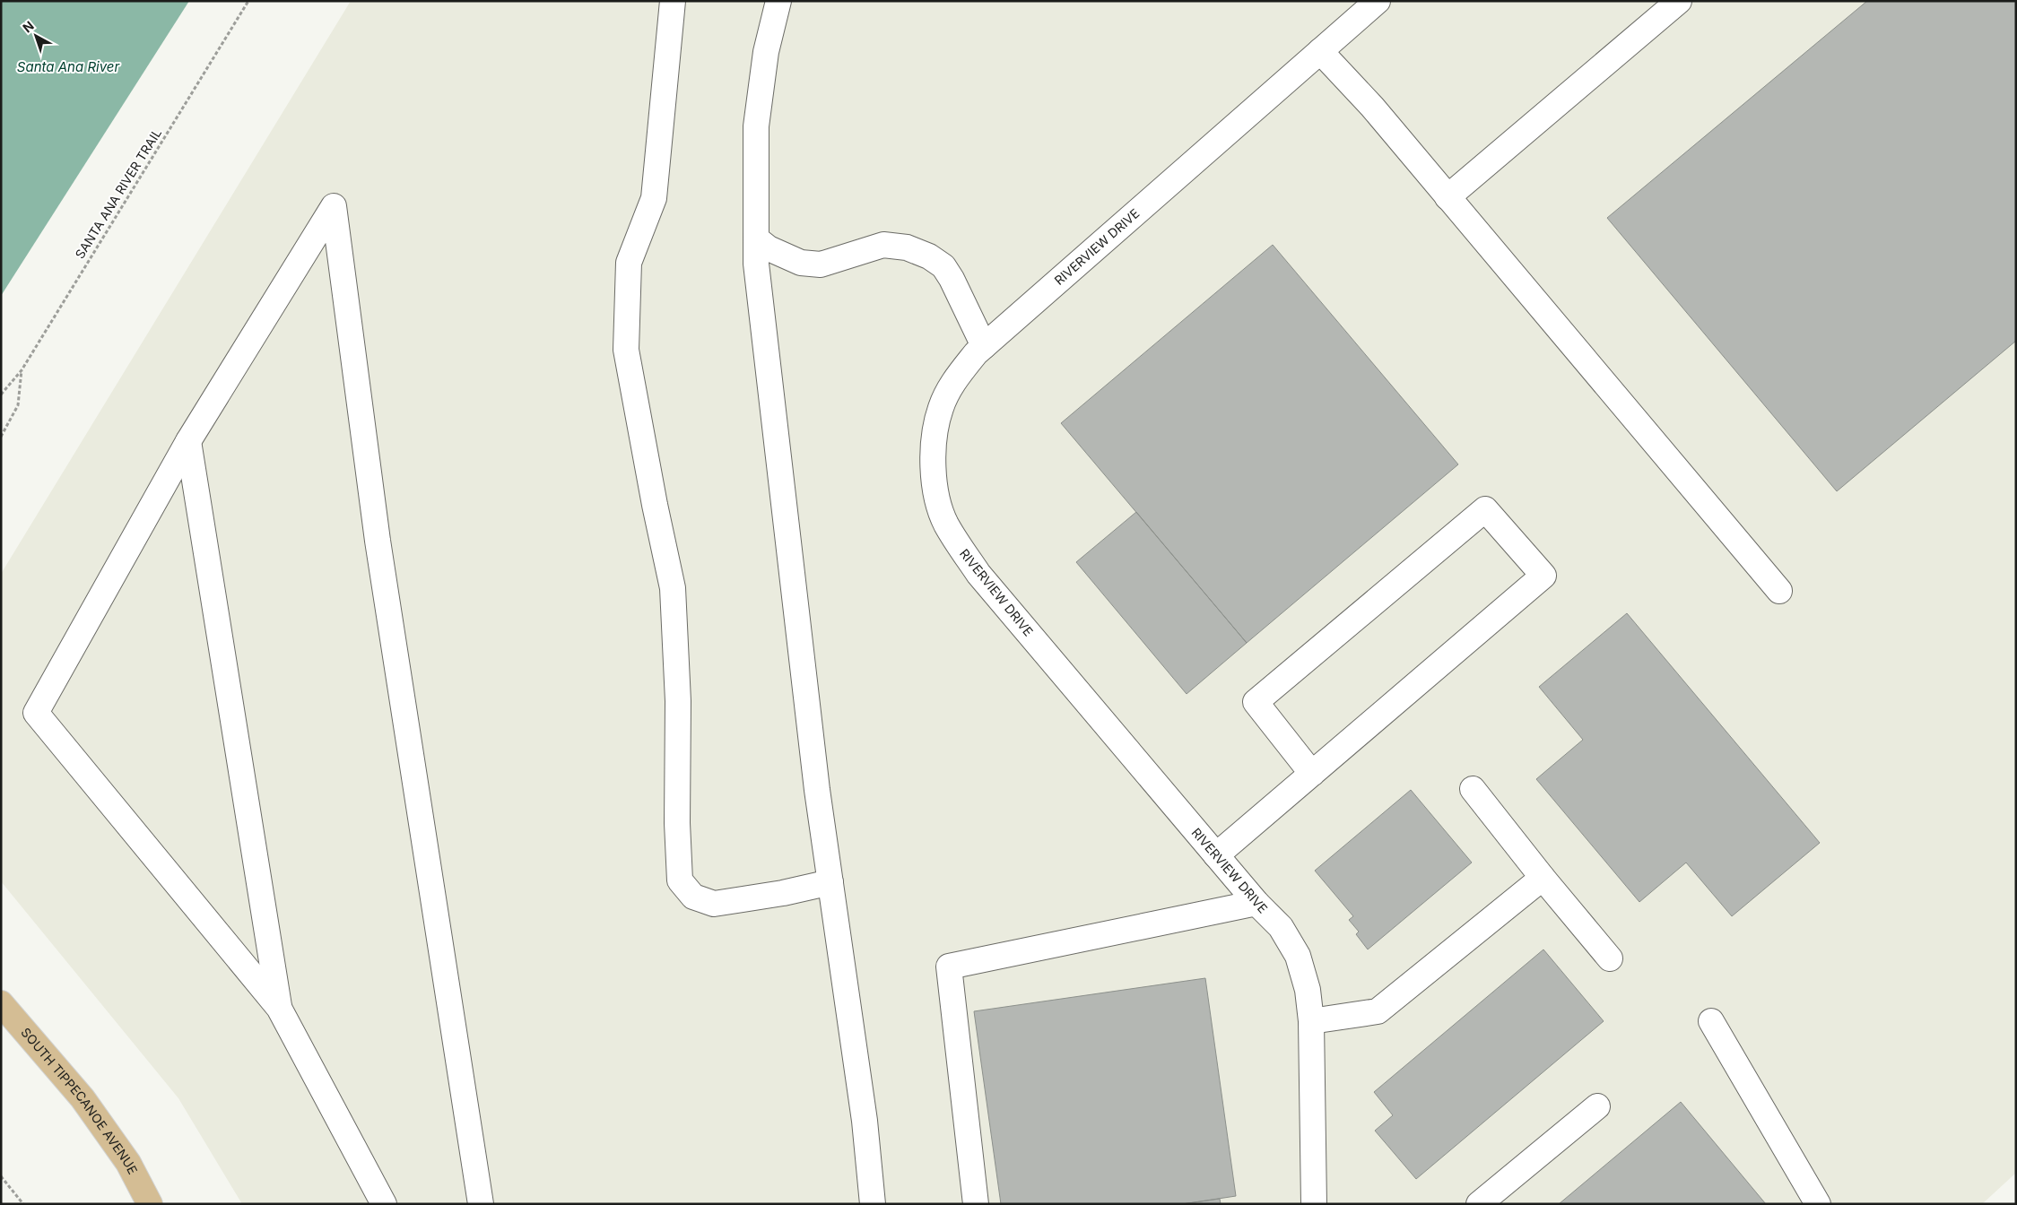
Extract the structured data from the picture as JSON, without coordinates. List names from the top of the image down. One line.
{"streets":{"main road":["SOUTH TIPPECANOE AVENUE"],"street":["RIVERVIEW DRIVE"],"path":["SANTA ANA RIVER TRAIL"]},"water":["Santa Ana River"],"north":"top left"}
